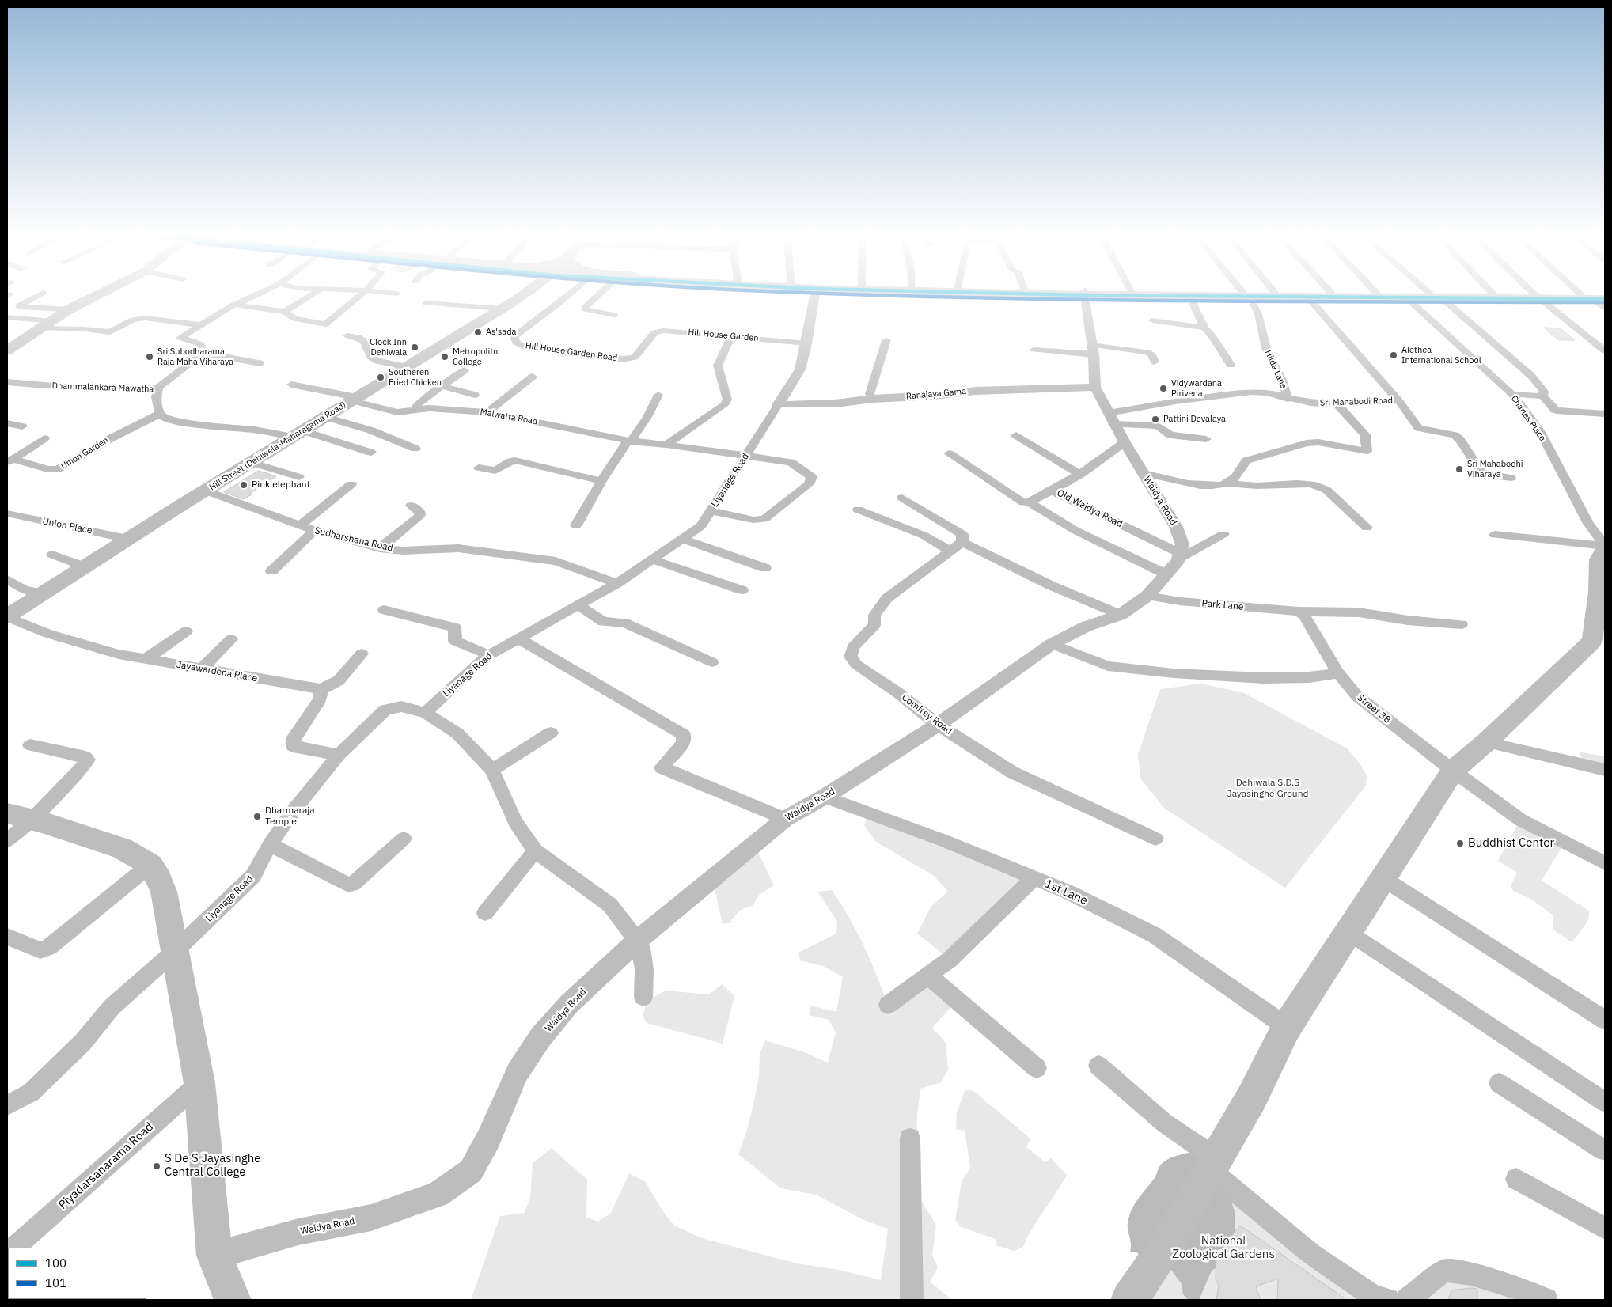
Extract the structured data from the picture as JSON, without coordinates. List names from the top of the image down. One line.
{"streets":{"main road":["Hill Street (Dehiwela-Maharagama Road)"],"street":["Hill House Garden","Hill House Garden Road","Hilda Lane","Dhammalankara Mawatha","Ranajaya Gama","Sri Mahabodi Road","Malwatta Road","Charles Place","Union Garden","Liyanage Road","Waidya Road","Old Waidya Road","Union Place","Sudharshana Road","Park Lane","Jayawardena Place","Street 38","Comfrey Road","1st Lane","Piyadarsanarama Road"]},"crossings":[["Hill House Garden","Hill House Garden Road"],["Hilda Lane","Sri Mahabodi Road"],["Dhammalankara Mawatha","Union Garden"],["Ranajaya Gama","Liyanage Road"],["Ranajaya Gama","Waidya Road"],["Sri Mahabodi Road","Waidya Road"],["Malwatta Road","Hill Street (Dehiwela-Maharagama Road)"],["Malwatta Road","Liyanage Road"],["Hill Street (Dehiwela-Maharagama Road)","Union Place"],["Hill Street (Dehiwela-Maharagama Road)","Sudharshana Road"],["Hill Street (Dehiwela-Maharagama Road)","Jayawardena Place"],["Liyanage Road","Sudharshana Road"],["Waidya Road","Old Waidya Road"],["Waidya Road","Park Lane"],["Waidya Road","Comfrey Road"],["Waidya Road","1st Lane"],["Park Lane","Street 38"]],"parks":["Dehiwala S.D.S Jayasinghe Ground","National Zoological Gardens"],"places":["As'sada","Clock Inn Dehiwala","Alethea International School","Sri Subodharama Raja Maha Viharaya","Metropolitn College","Southeren Fried Chicken","Vidywardana Pirivena","Pattini Devalaya","Sri Mahabodhi Viharaya","Pink elephant","Dharmaraja Temple","Buddhist Center","S De S Jayasinghe Central College"],"lines":["transit line 100","transit line 101"],"legend":["100","101"]}
